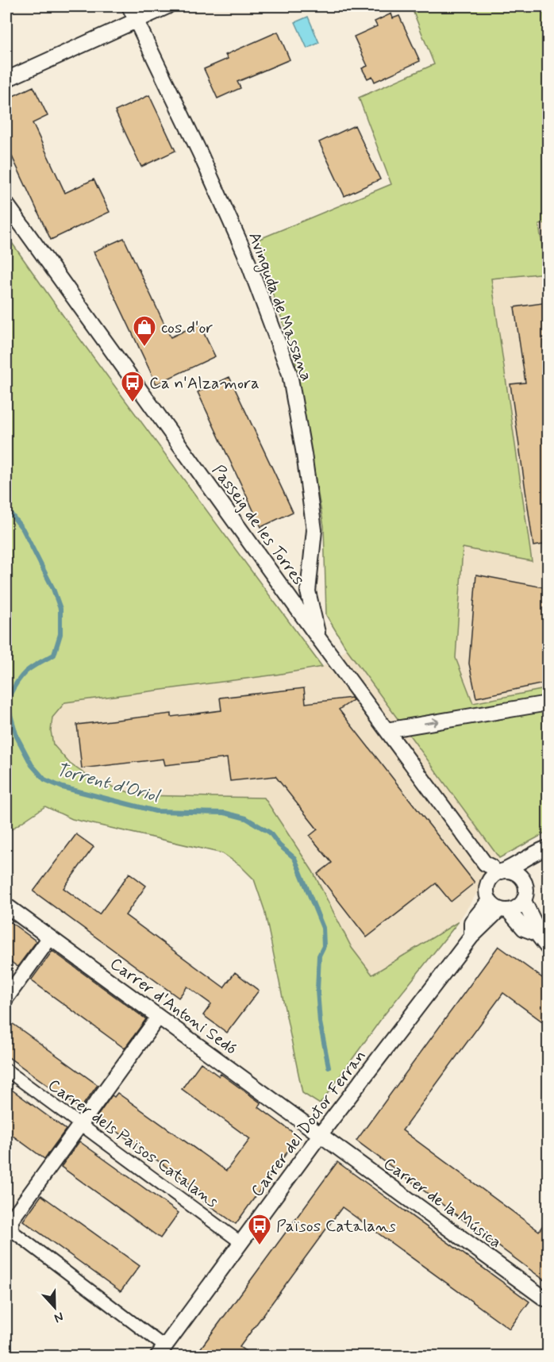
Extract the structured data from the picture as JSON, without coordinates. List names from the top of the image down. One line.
{"streets":{"street":["Avinguda de Massana","Passeig de les Torres","Carrer d'Antoni Sedó","Carrer del Doctor Ferran","Carrer dels Països Catalans","Carrer de la Música"]},"crossings":[["Avinguda de Massana","Passeig de les Torres"],["Passeig de les Torres","Carrer del Doctor Ferran"],["Carrer d'Antoni Sedó","Carrer del Doctor Ferran"],["Carrer d'Antoni Sedó","Carrer de la Música"],["Carrer del Doctor Ferran","Carrer dels Països Catalans"],["Carrer del Doctor Ferran","Carrer de la Música"]],"water":["Torrent d'Oriol"],"places":{"shop":["cos d'or"],"bus stop":["Ca n'Alzamora","Països Catalans"]},"north":"bottom"}
